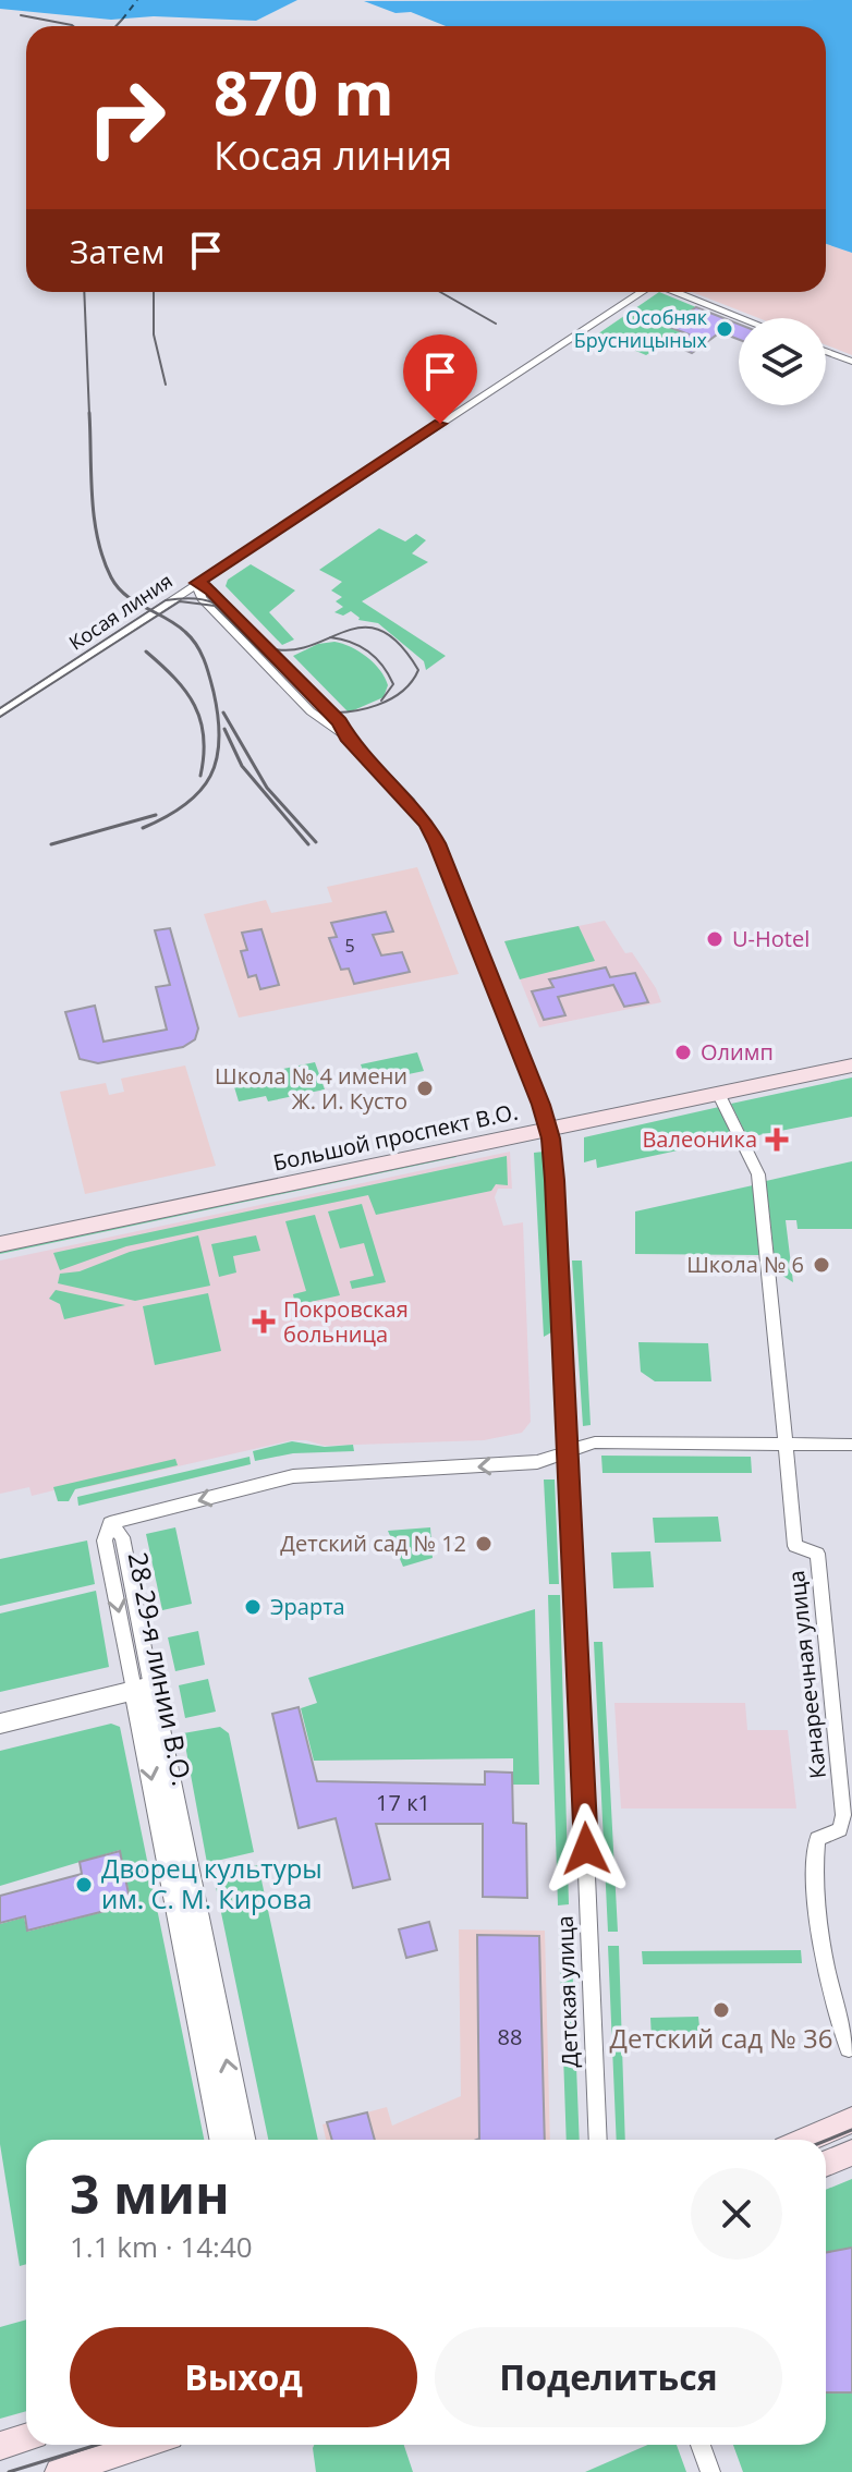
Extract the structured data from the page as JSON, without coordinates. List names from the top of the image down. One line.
{"streets":{"main road":["Большой проспект В.О."],"street":["Косая линия","28-29-я линии В.О.","Канареечная улица","Детская улица"]},"crossings":[["Косая линия","Детская улица"],["Большой проспект В.О.","Канареечная улица"],["Большой проспект В.О.","Детская улица"],["28-29-я линии В.О.","Детская улица"]],"places":{"other":["Особняк Брусницыных","U-Hotel","Олимп","Школа № 4 имени Ж. И. Кусто","Школа № 6","Детский сад № 12","Эрарта","Дворец культуры им. С. М. Кирова","Детский сад № 36"],"health":["Валеоника","Покровская больница"]},"house_numbers":["5","17 к1","88"],"page":{"turn":["870 m","Косая линия"],"then":"Затем","heading":["3 мин","1.1 km · 14:40"],"buttons":["Выход","Поделиться"]}}
